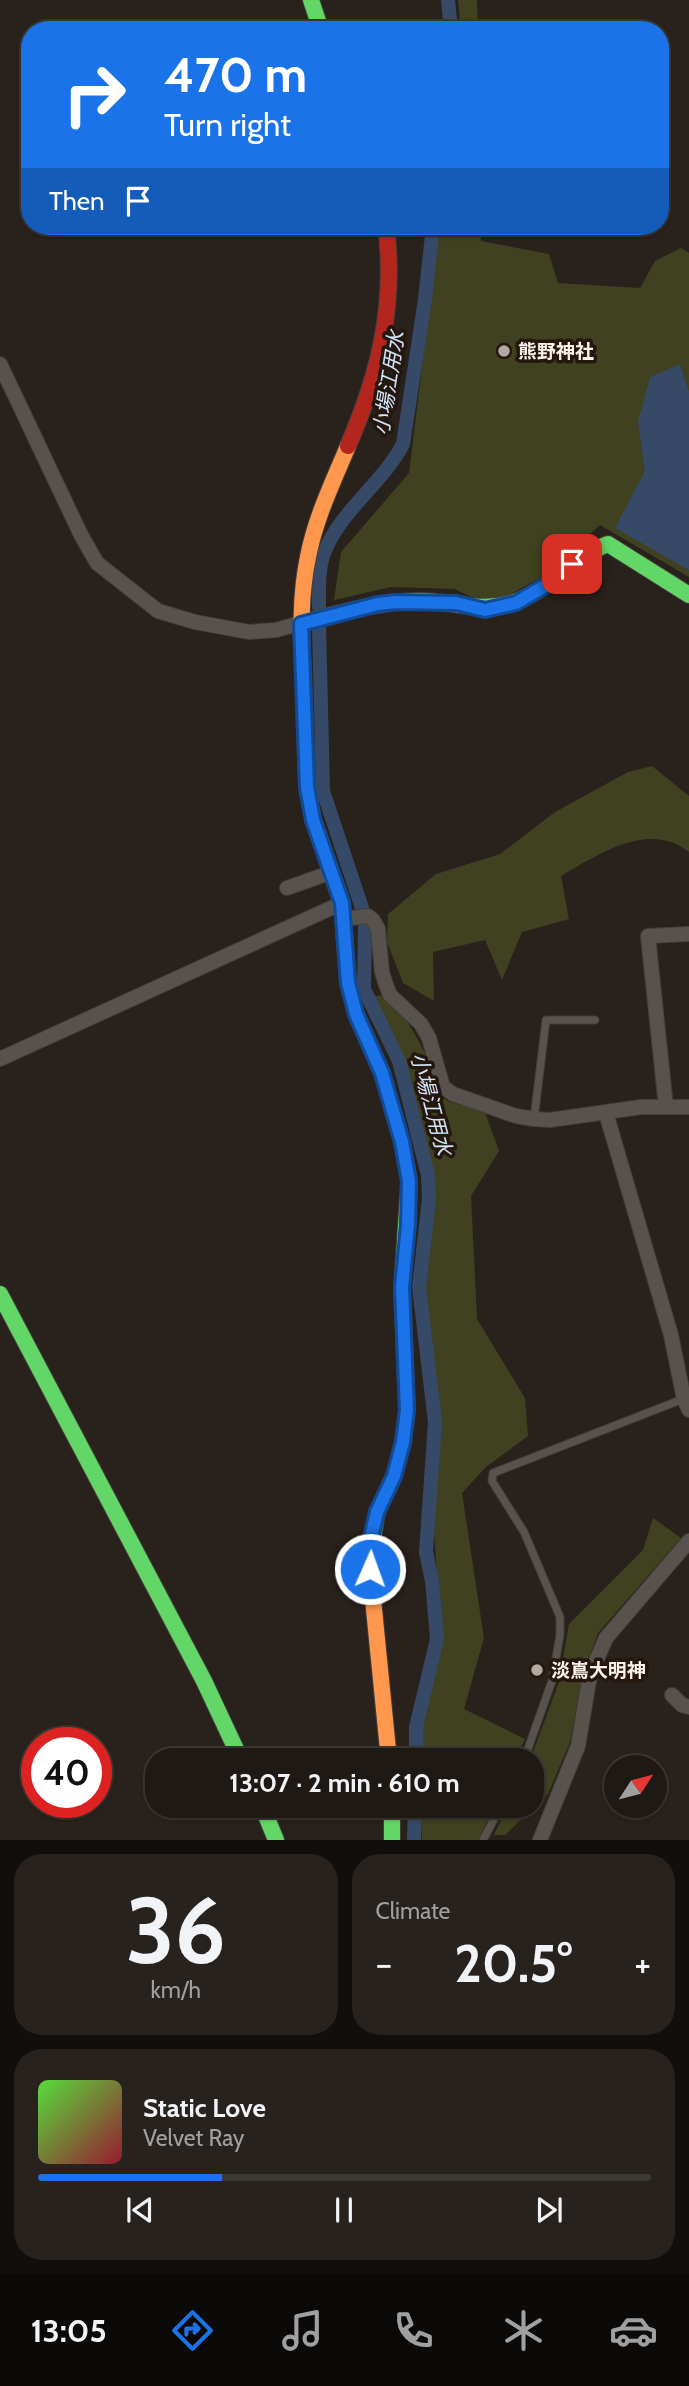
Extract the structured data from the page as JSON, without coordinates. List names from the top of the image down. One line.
{"water":["小場江用水"],"places":["熊野神社","淡嶌大明神"],"north":"top right","page":{"turn":["470 m","Turn right"],"then":"Then","limit":"40","trip":"13:07 · 2 min · 610 m","tile":[["36","km/h"],"Climate"],"heat":["−","20.5°","+"],"song":["Static Love","Velvet Ray"],"tabs":"13:05"}}
